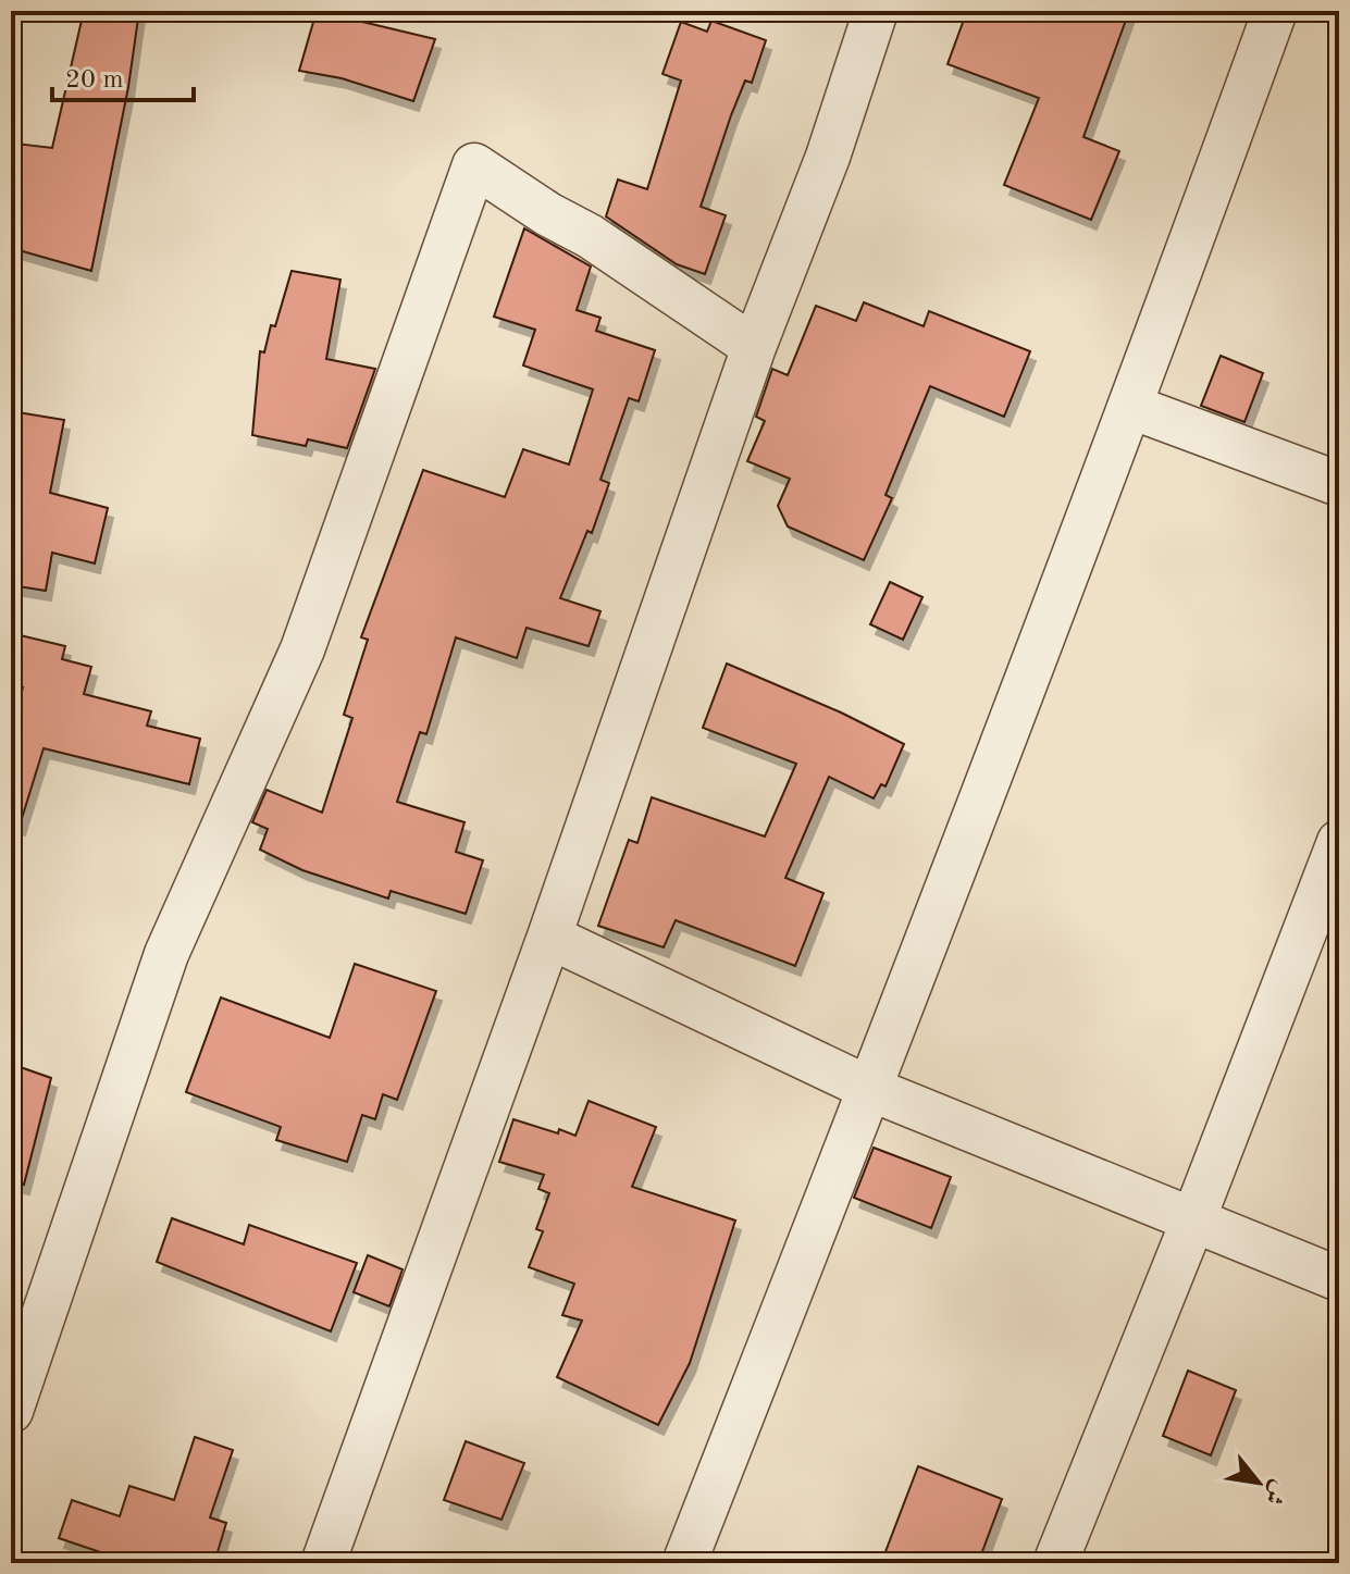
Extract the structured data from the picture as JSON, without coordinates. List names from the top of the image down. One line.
{"scale_bar":"20 m","north":"bottom right"}
